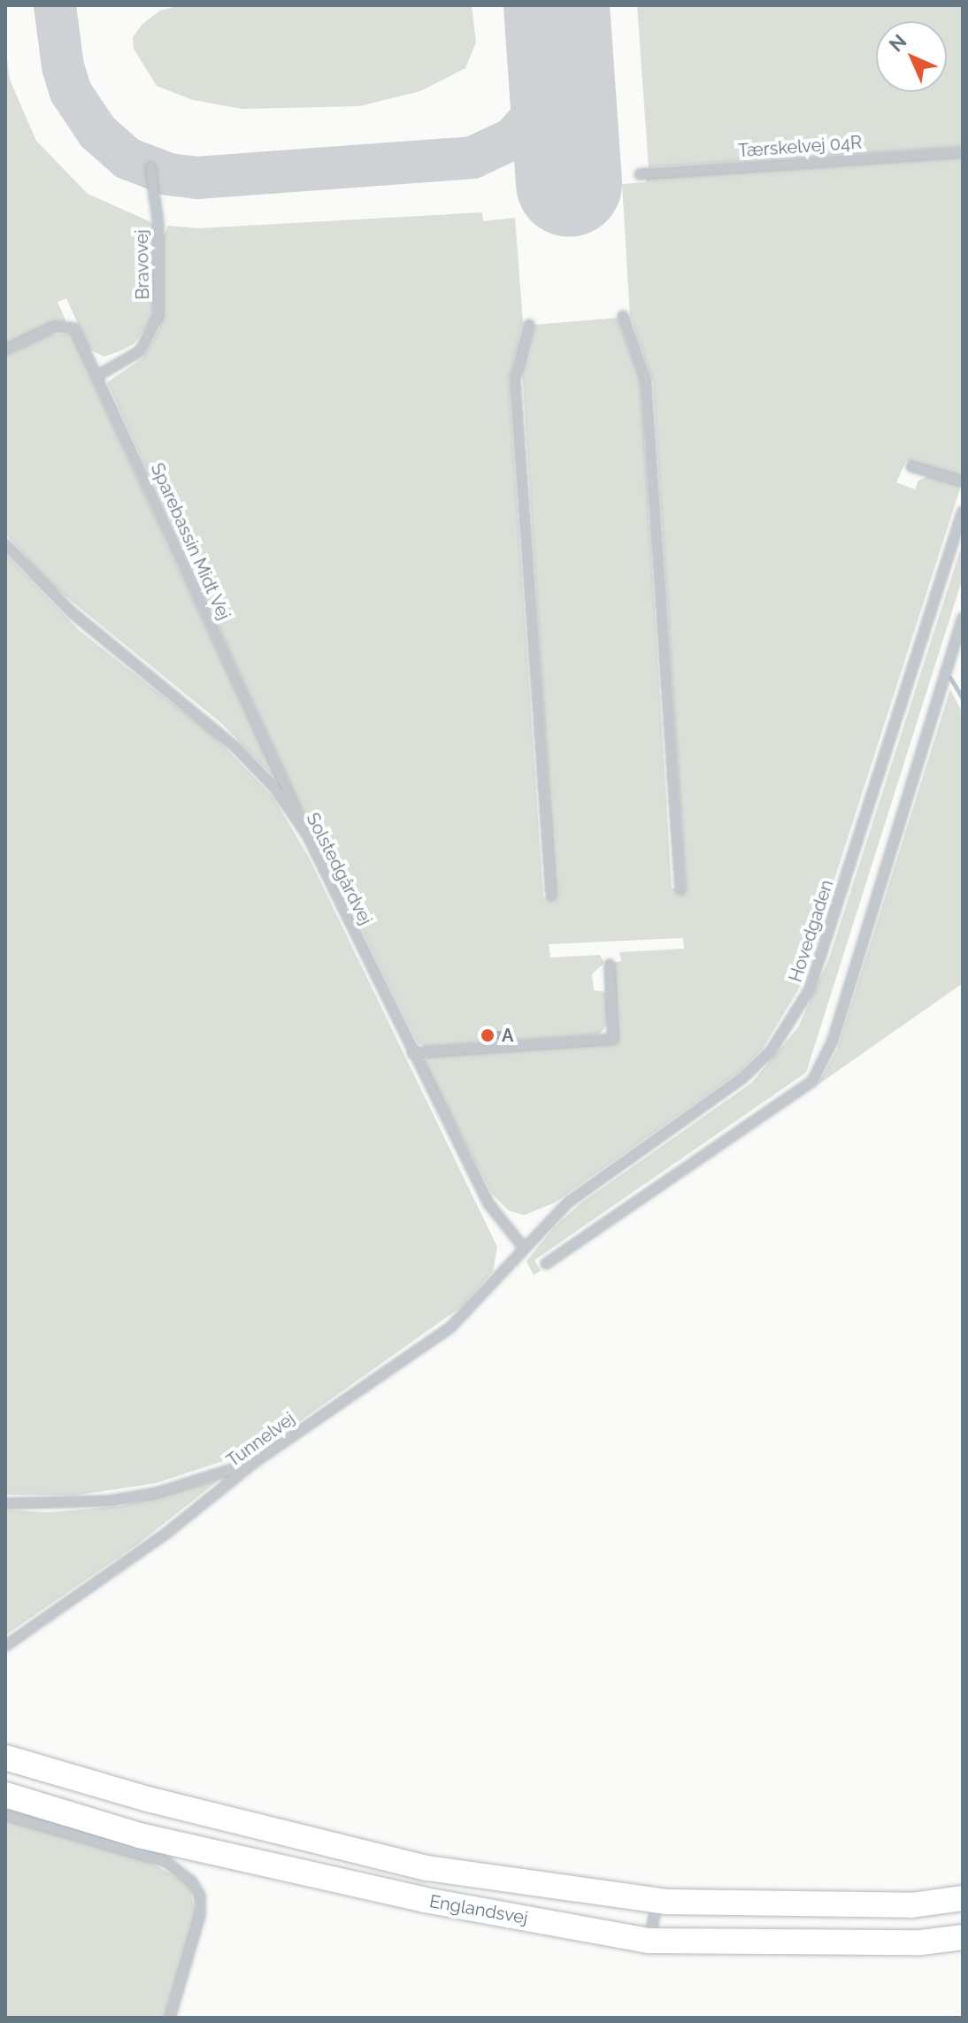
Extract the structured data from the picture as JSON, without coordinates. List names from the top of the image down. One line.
{"streets":{"main road":["Englandsvej"],"lane":["Tærskelvej 04R","Bravovej","Sparebassin Midt Vej","Solstedgårdvej","Hovedgaden","Tunnelvej"]},"crossings":[["Bravovej","Sparebassin Midt Vej"],["Sparebassin Midt Vej","Solstedgårdvej"],["Solstedgårdvej","Hovedgaden"],["Solstedgårdvej","Tunnelvej"],["Hovedgaden","Tunnelvej"]],"places":["A"],"north":"top left"}
